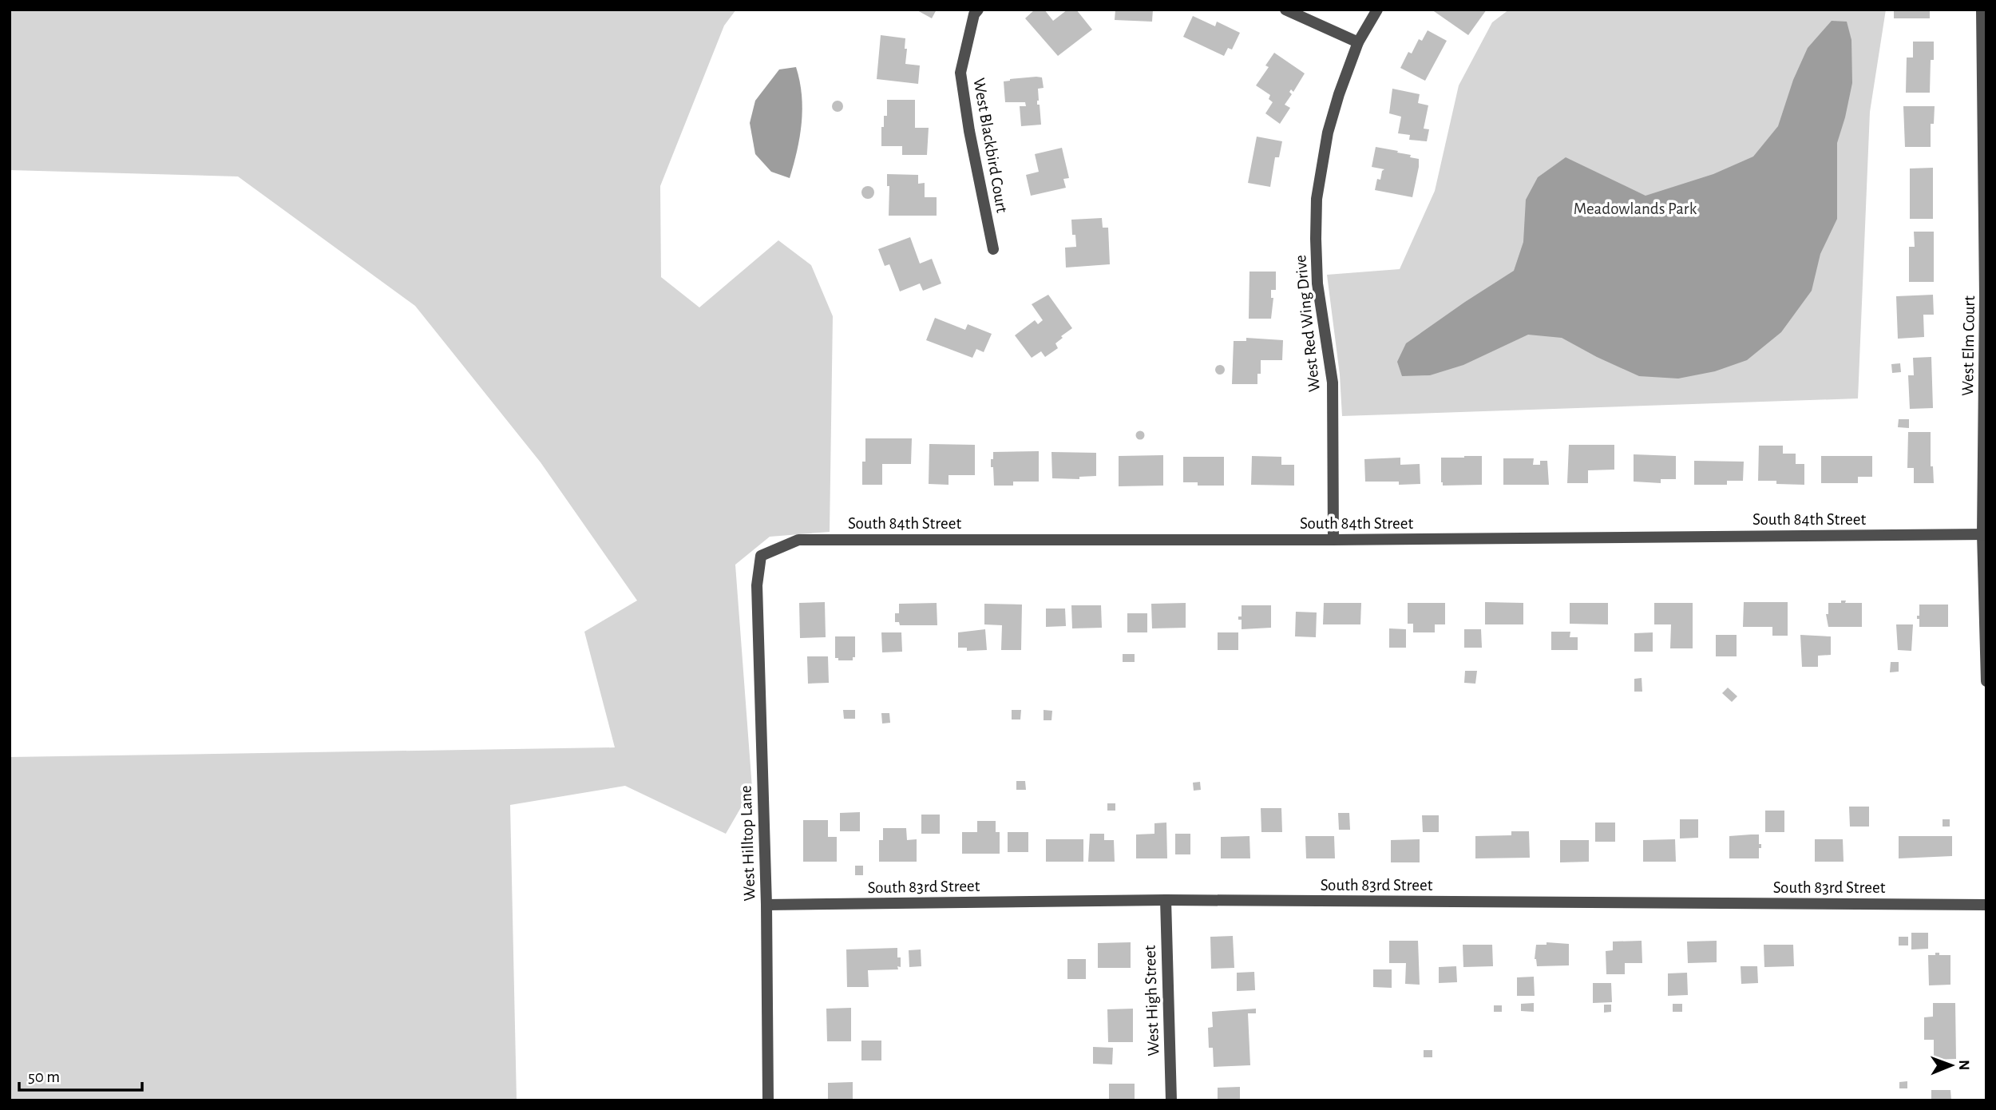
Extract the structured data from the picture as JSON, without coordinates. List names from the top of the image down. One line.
{"streets":{"street":["West Blackbird Court","West Red Wing Drive","West Elm Court","South 84th Street","West Hilltop Lane","South 83rd Street","West High Street"]},"crossings":[["West Red Wing Drive","South 84th Street"],["West Elm Court","South 84th Street"],["South 84th Street","West Hilltop Lane"],["West Hilltop Lane","South 83rd Street"],["South 83rd Street","West High Street"]],"parks":["Meadowlands Park"],"scale_bar":"50 m","north":"right"}
